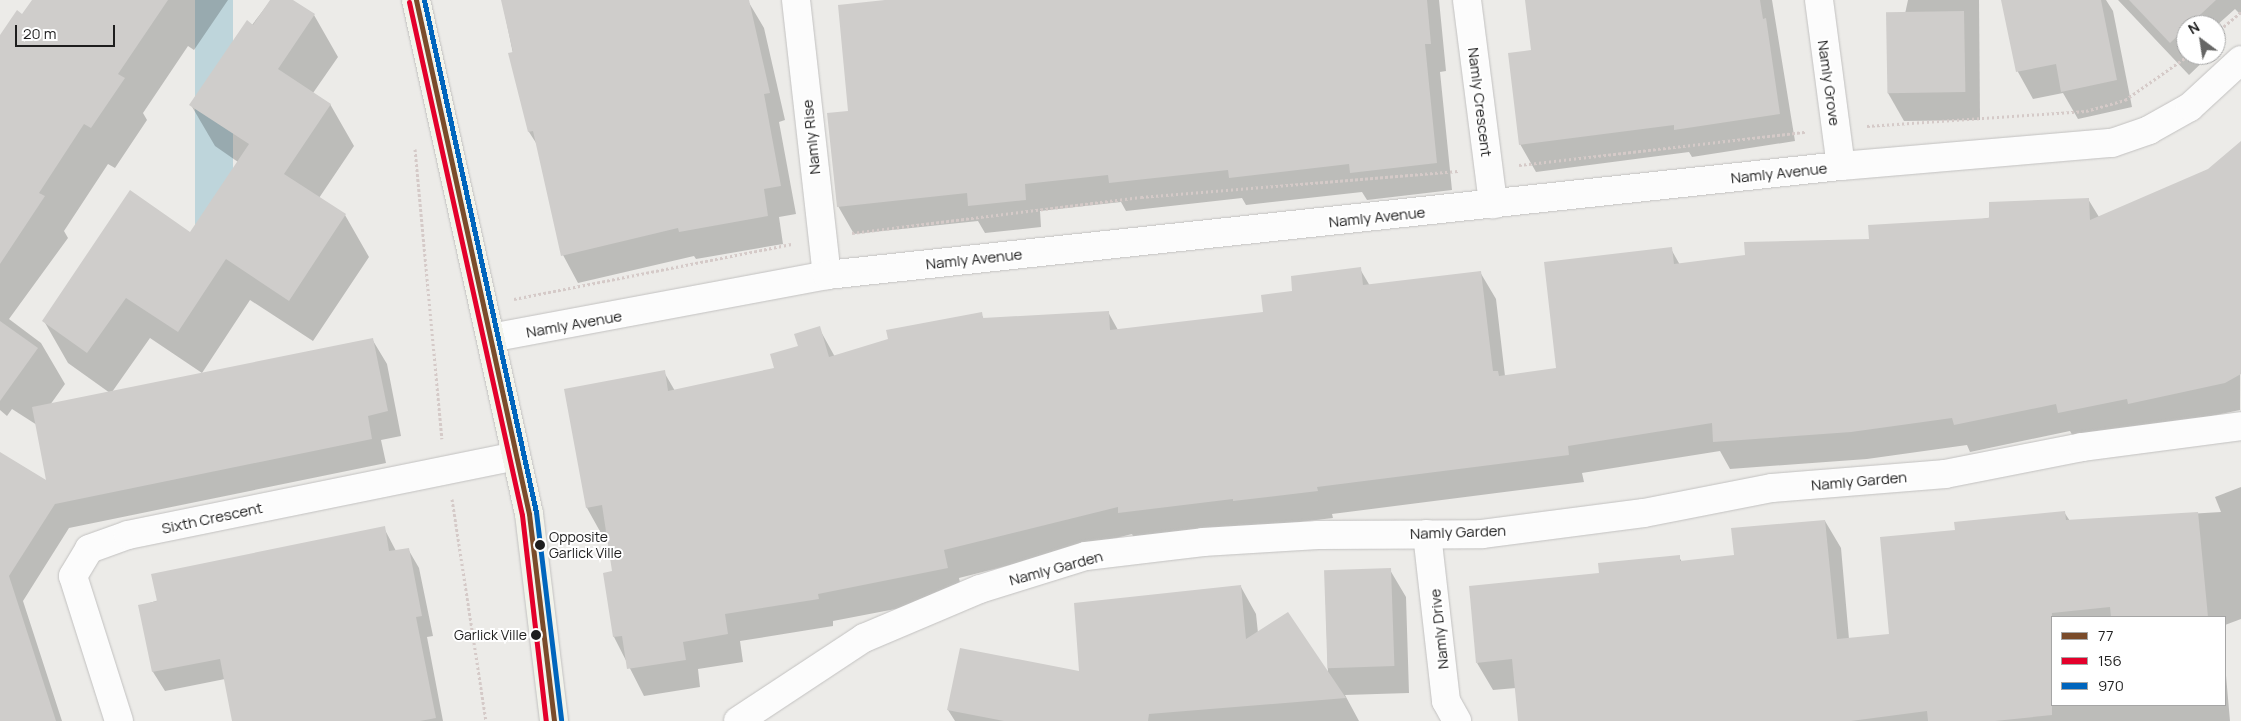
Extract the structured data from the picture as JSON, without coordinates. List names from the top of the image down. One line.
{"streets":{"street":["Namly Grove","Namly Crescent","Namly Rise","Namly Avenue","Namly Garden","Sixth Crescent","Namly Drive"]},"crossings":[["Namly Grove","Namly Avenue"],["Namly Crescent","Namly Avenue"],["Namly Rise","Namly Avenue"],["Namly Garden","Namly Drive"]],"places":["Opposite Garlick Ville","Garlick Ville"],"lines":["transit line 77","transit line 970","transit line 156"],"legend":["77","156","970"],"scale_bar":"20 m","north":"top left"}
